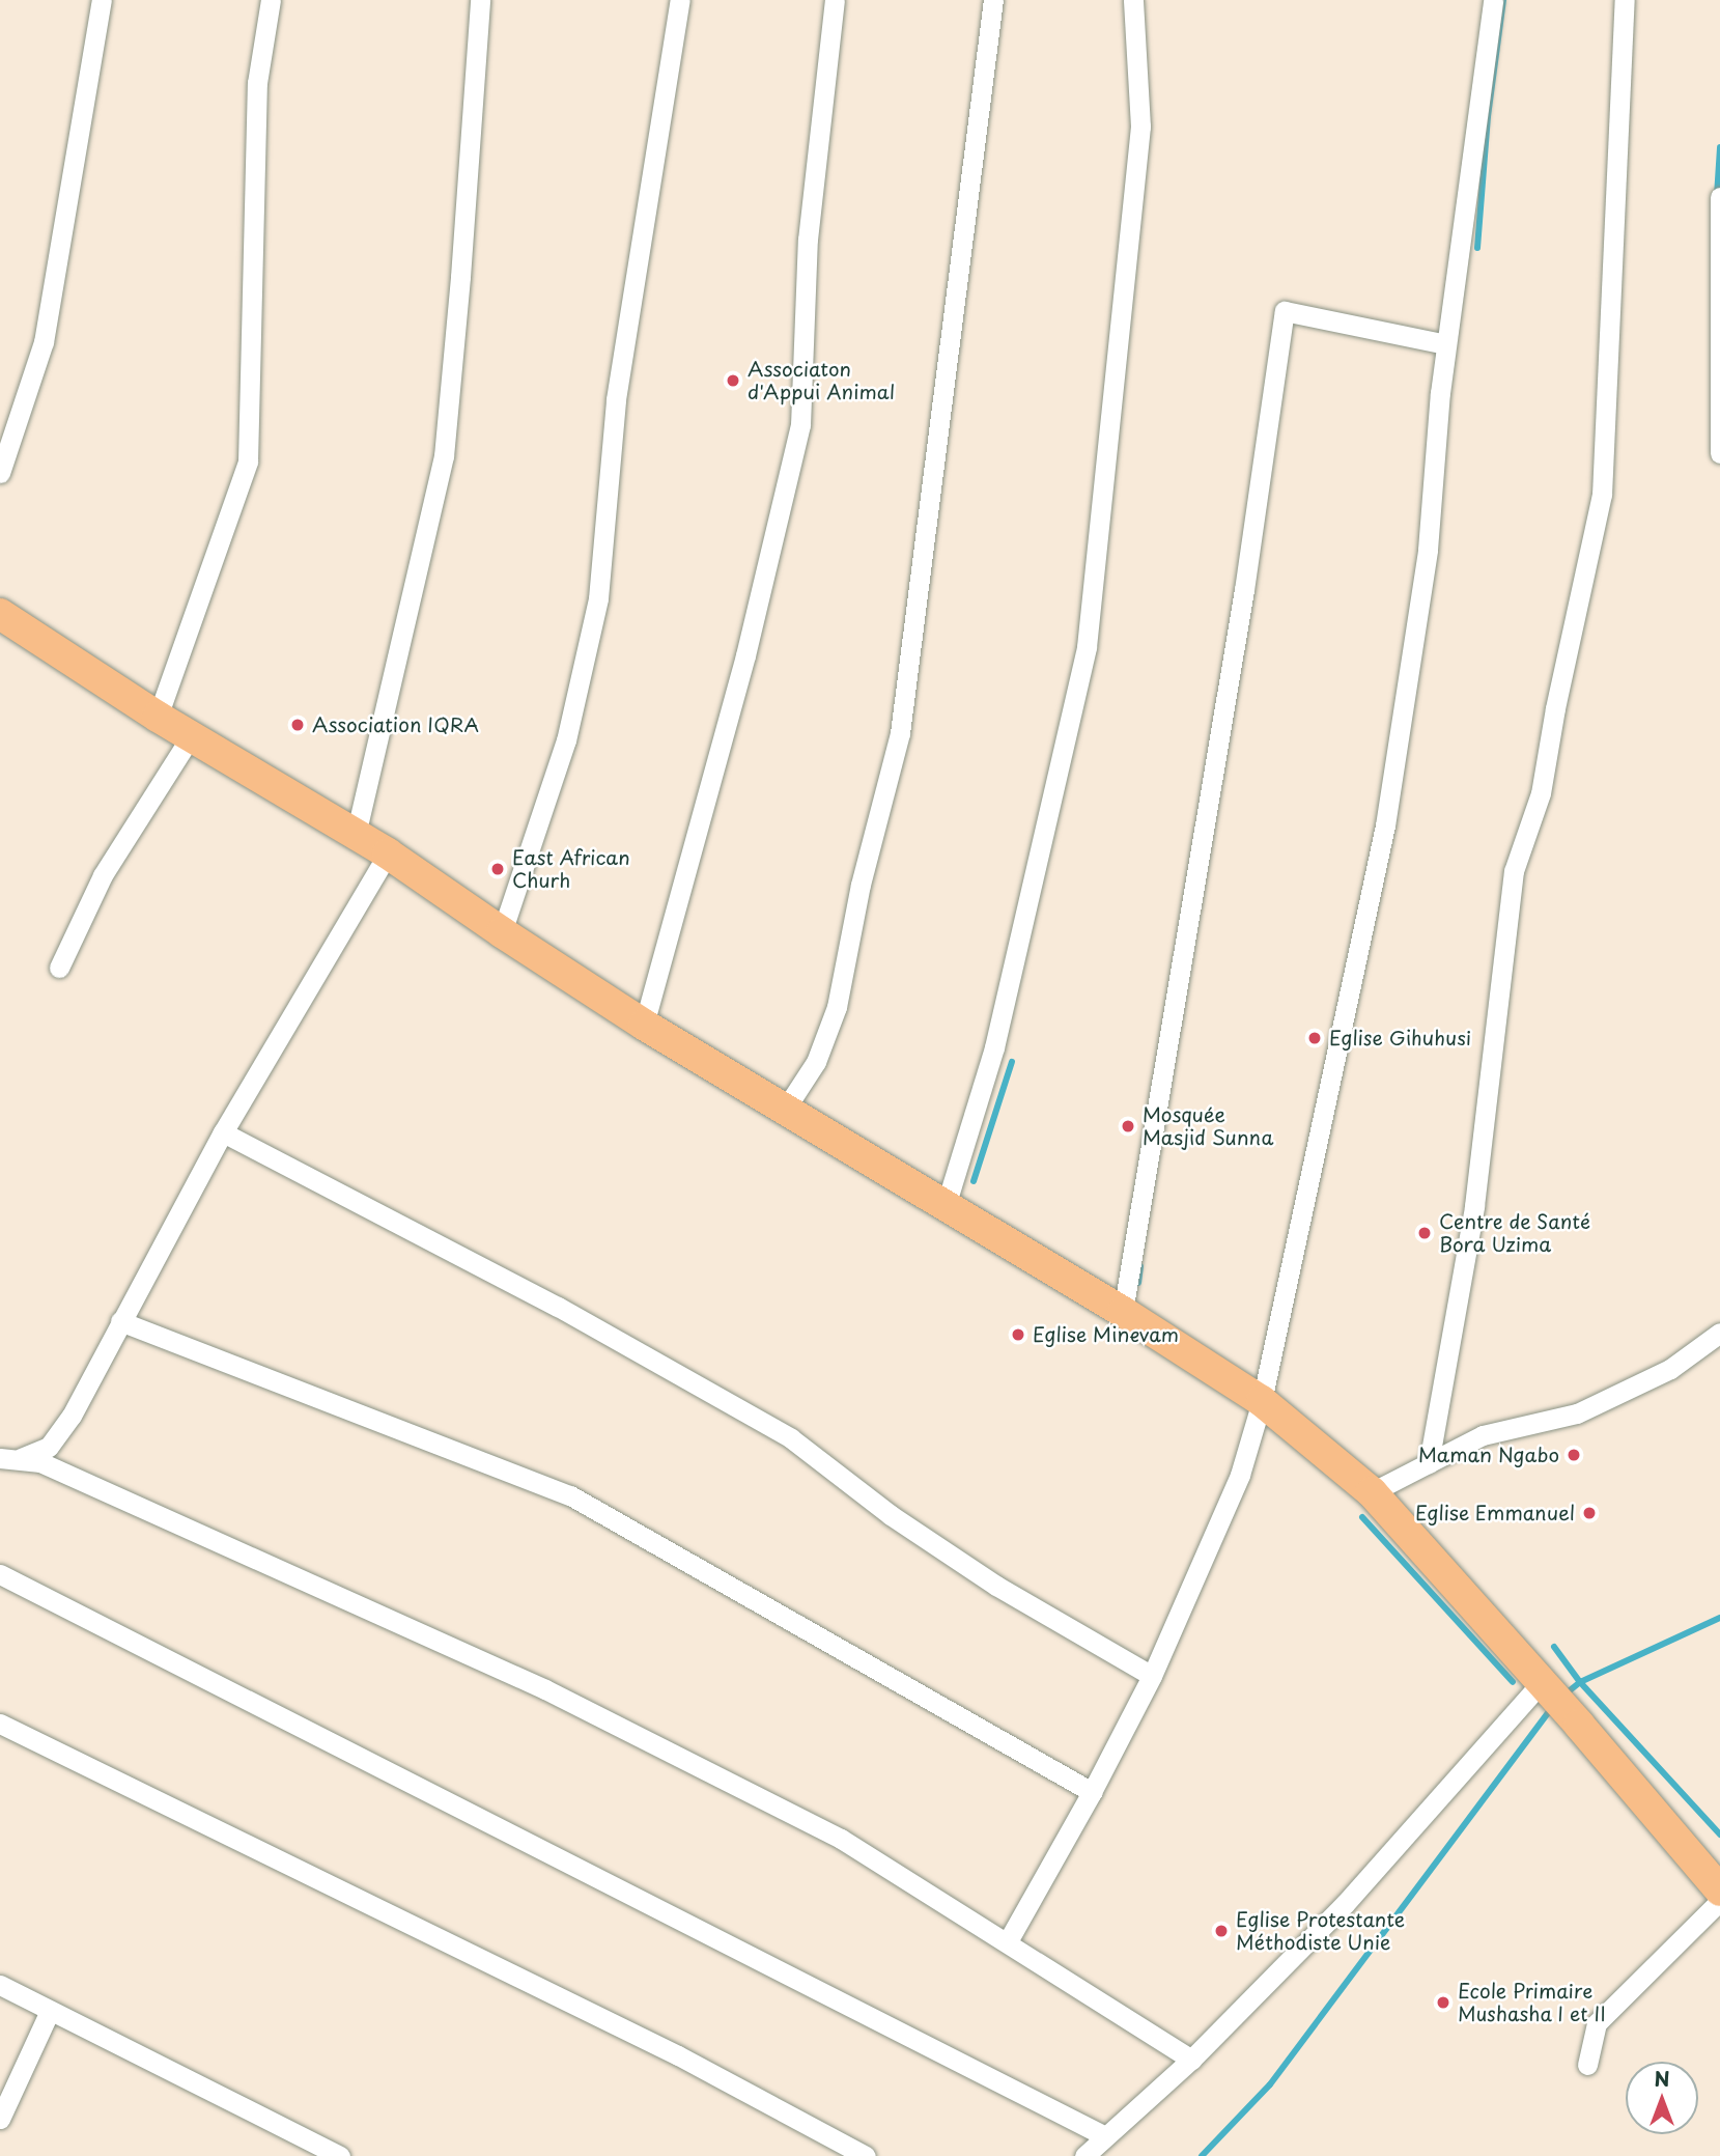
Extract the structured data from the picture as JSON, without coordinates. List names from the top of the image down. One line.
{"places":["Associaton d'Appui Animal","Association IQRA","East African Churh","Eglise Gihuhusi","Mosquée Masjid Sunna","Centre de Santé Bora Uzima","Eglise Minevam","Maman Ngabo","Eglise Emmanuel","Eglise Protestante Méthodiste Unie","Ecole Primaire Mushasha I et II"],"north":"top"}
